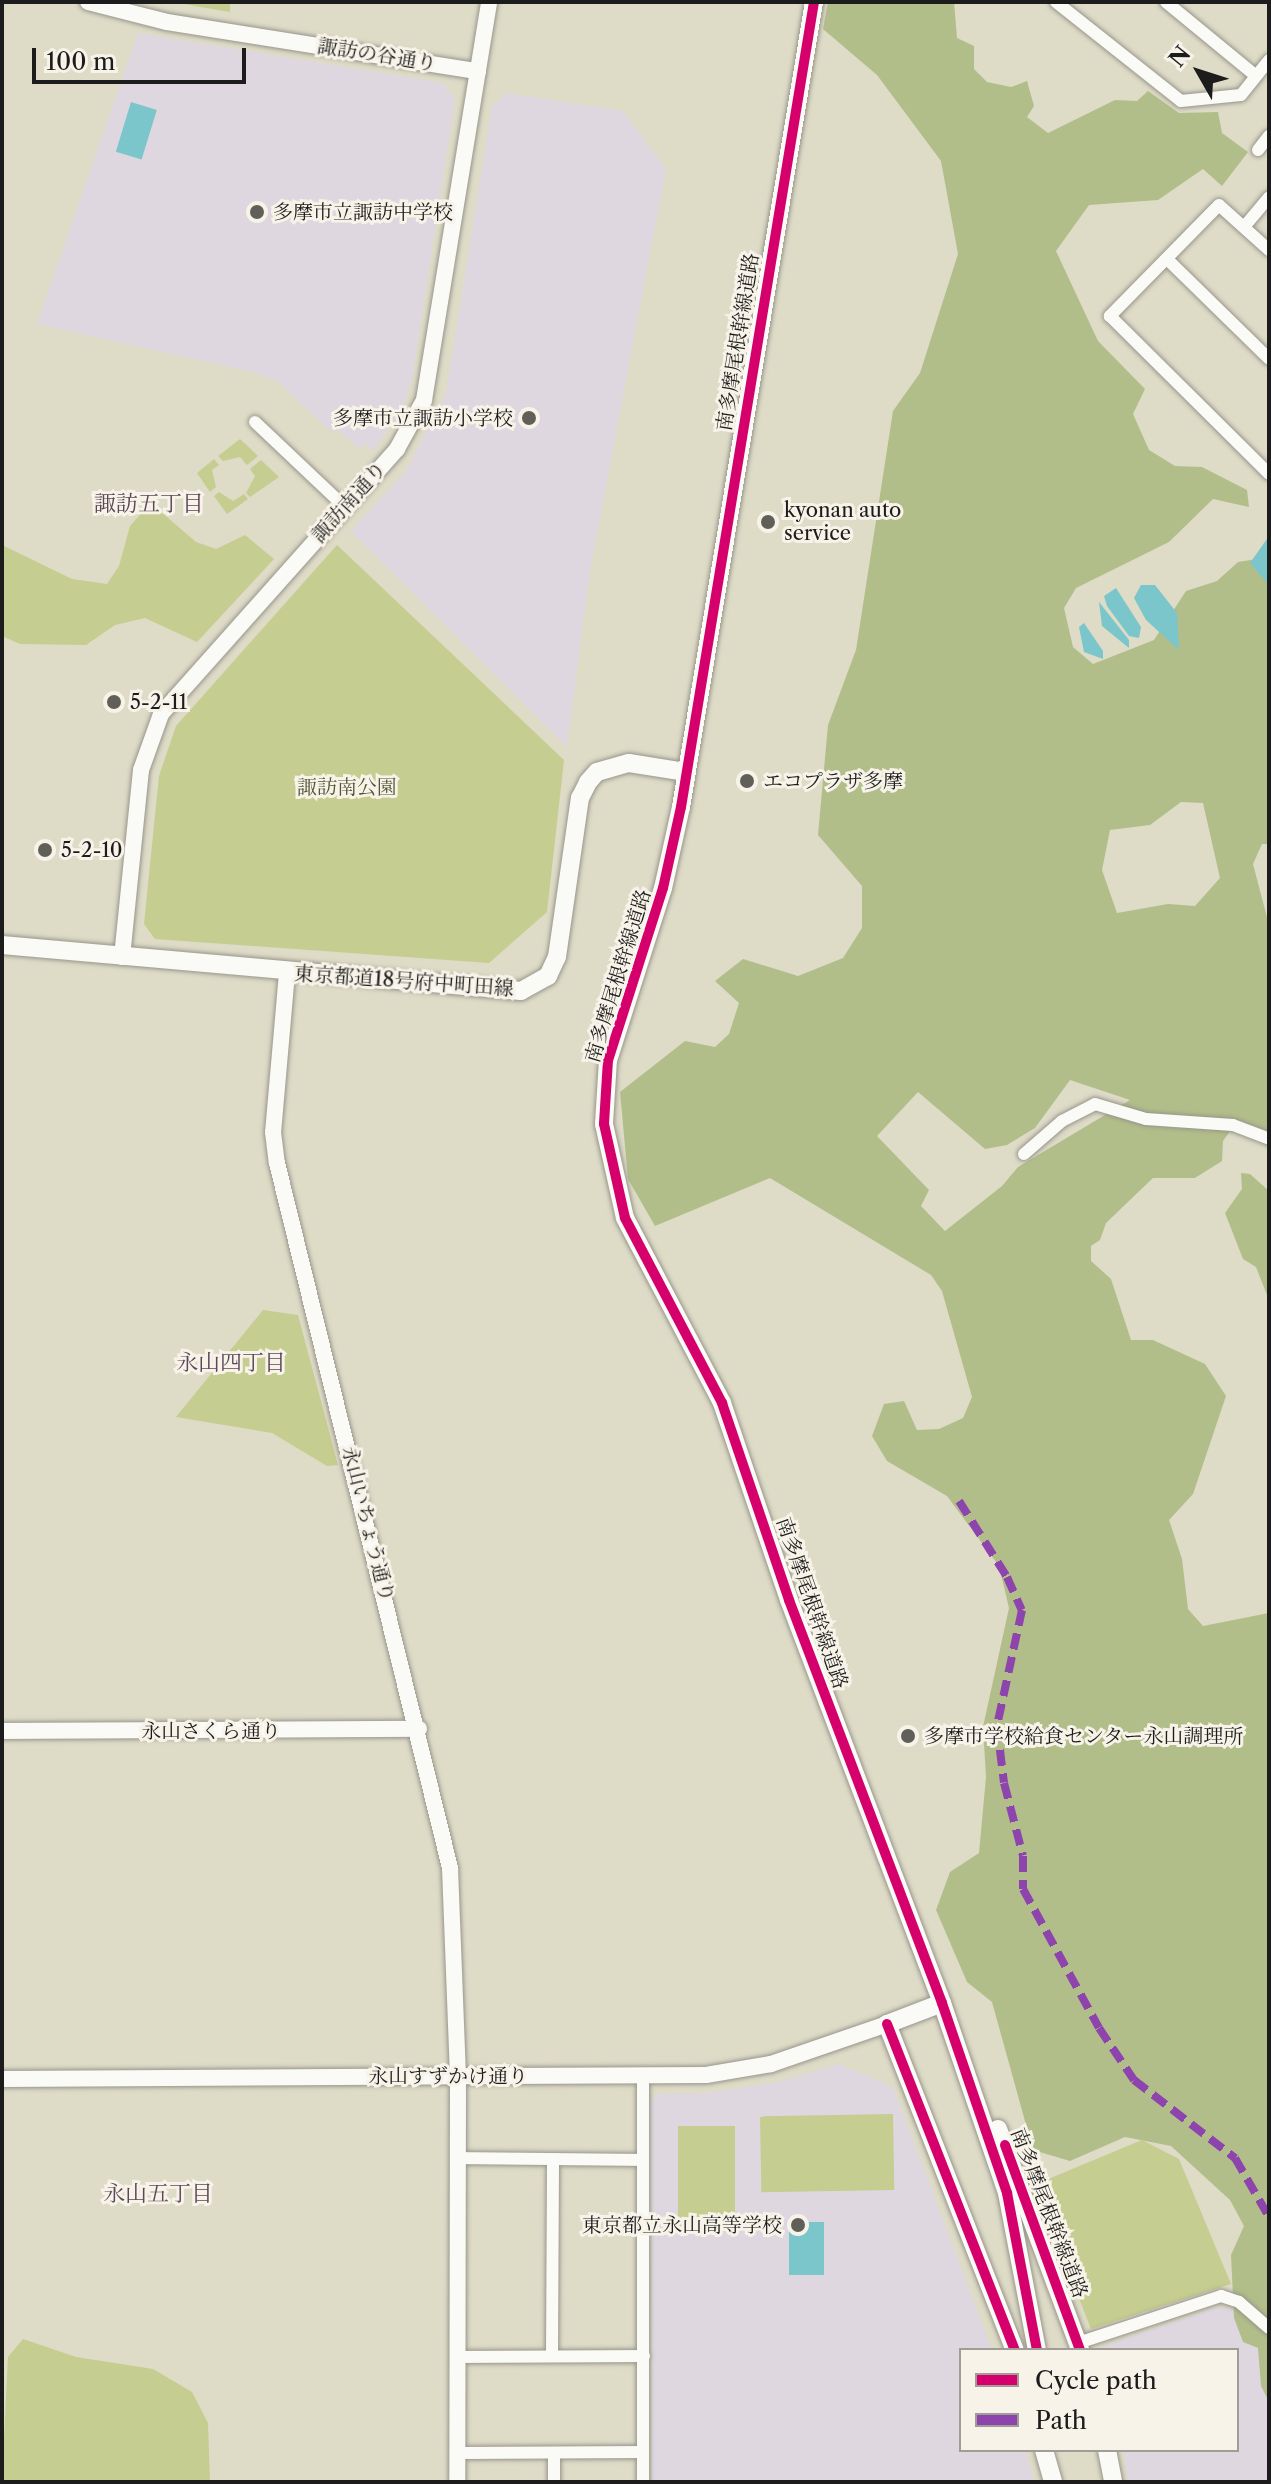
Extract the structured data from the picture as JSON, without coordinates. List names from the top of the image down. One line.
{"streets":{"main road":["南多摩尾根幹線道路","東京都道18号府中町田線"],"street":["諏訪の谷通り","諏訪南通り","永山いちょう通り","永山さくら通り","永山すずかけ通り"]},"crossings":[["諏訪の谷通り","諏訪南通り"],["南多摩尾根幹線道路","東京都道18号府中町田線"],["諏訪南通り","東京都道18号府中町田線"],["東京都道18号府中町田線","永山いちょう通り"],["永山いちょう通り","永山さくら通り"],["永山いちょう通り","永山すずかけ通り"]],"districts":["諏訪五丁目","永山四丁目","永山五丁目"],"parks":["諏訪南公園"],"places":["多摩市立諏訪中学校","多摩市立諏訪小学校","kyonan auto service","5-2-11","エコプラザ多摩","5-2-10","多摩市学校給食センター永山調理所","東京都立永山高等学校"],"legend":["Cycle path","Path"],"scale_bar":"100 m","north":"top left"}
